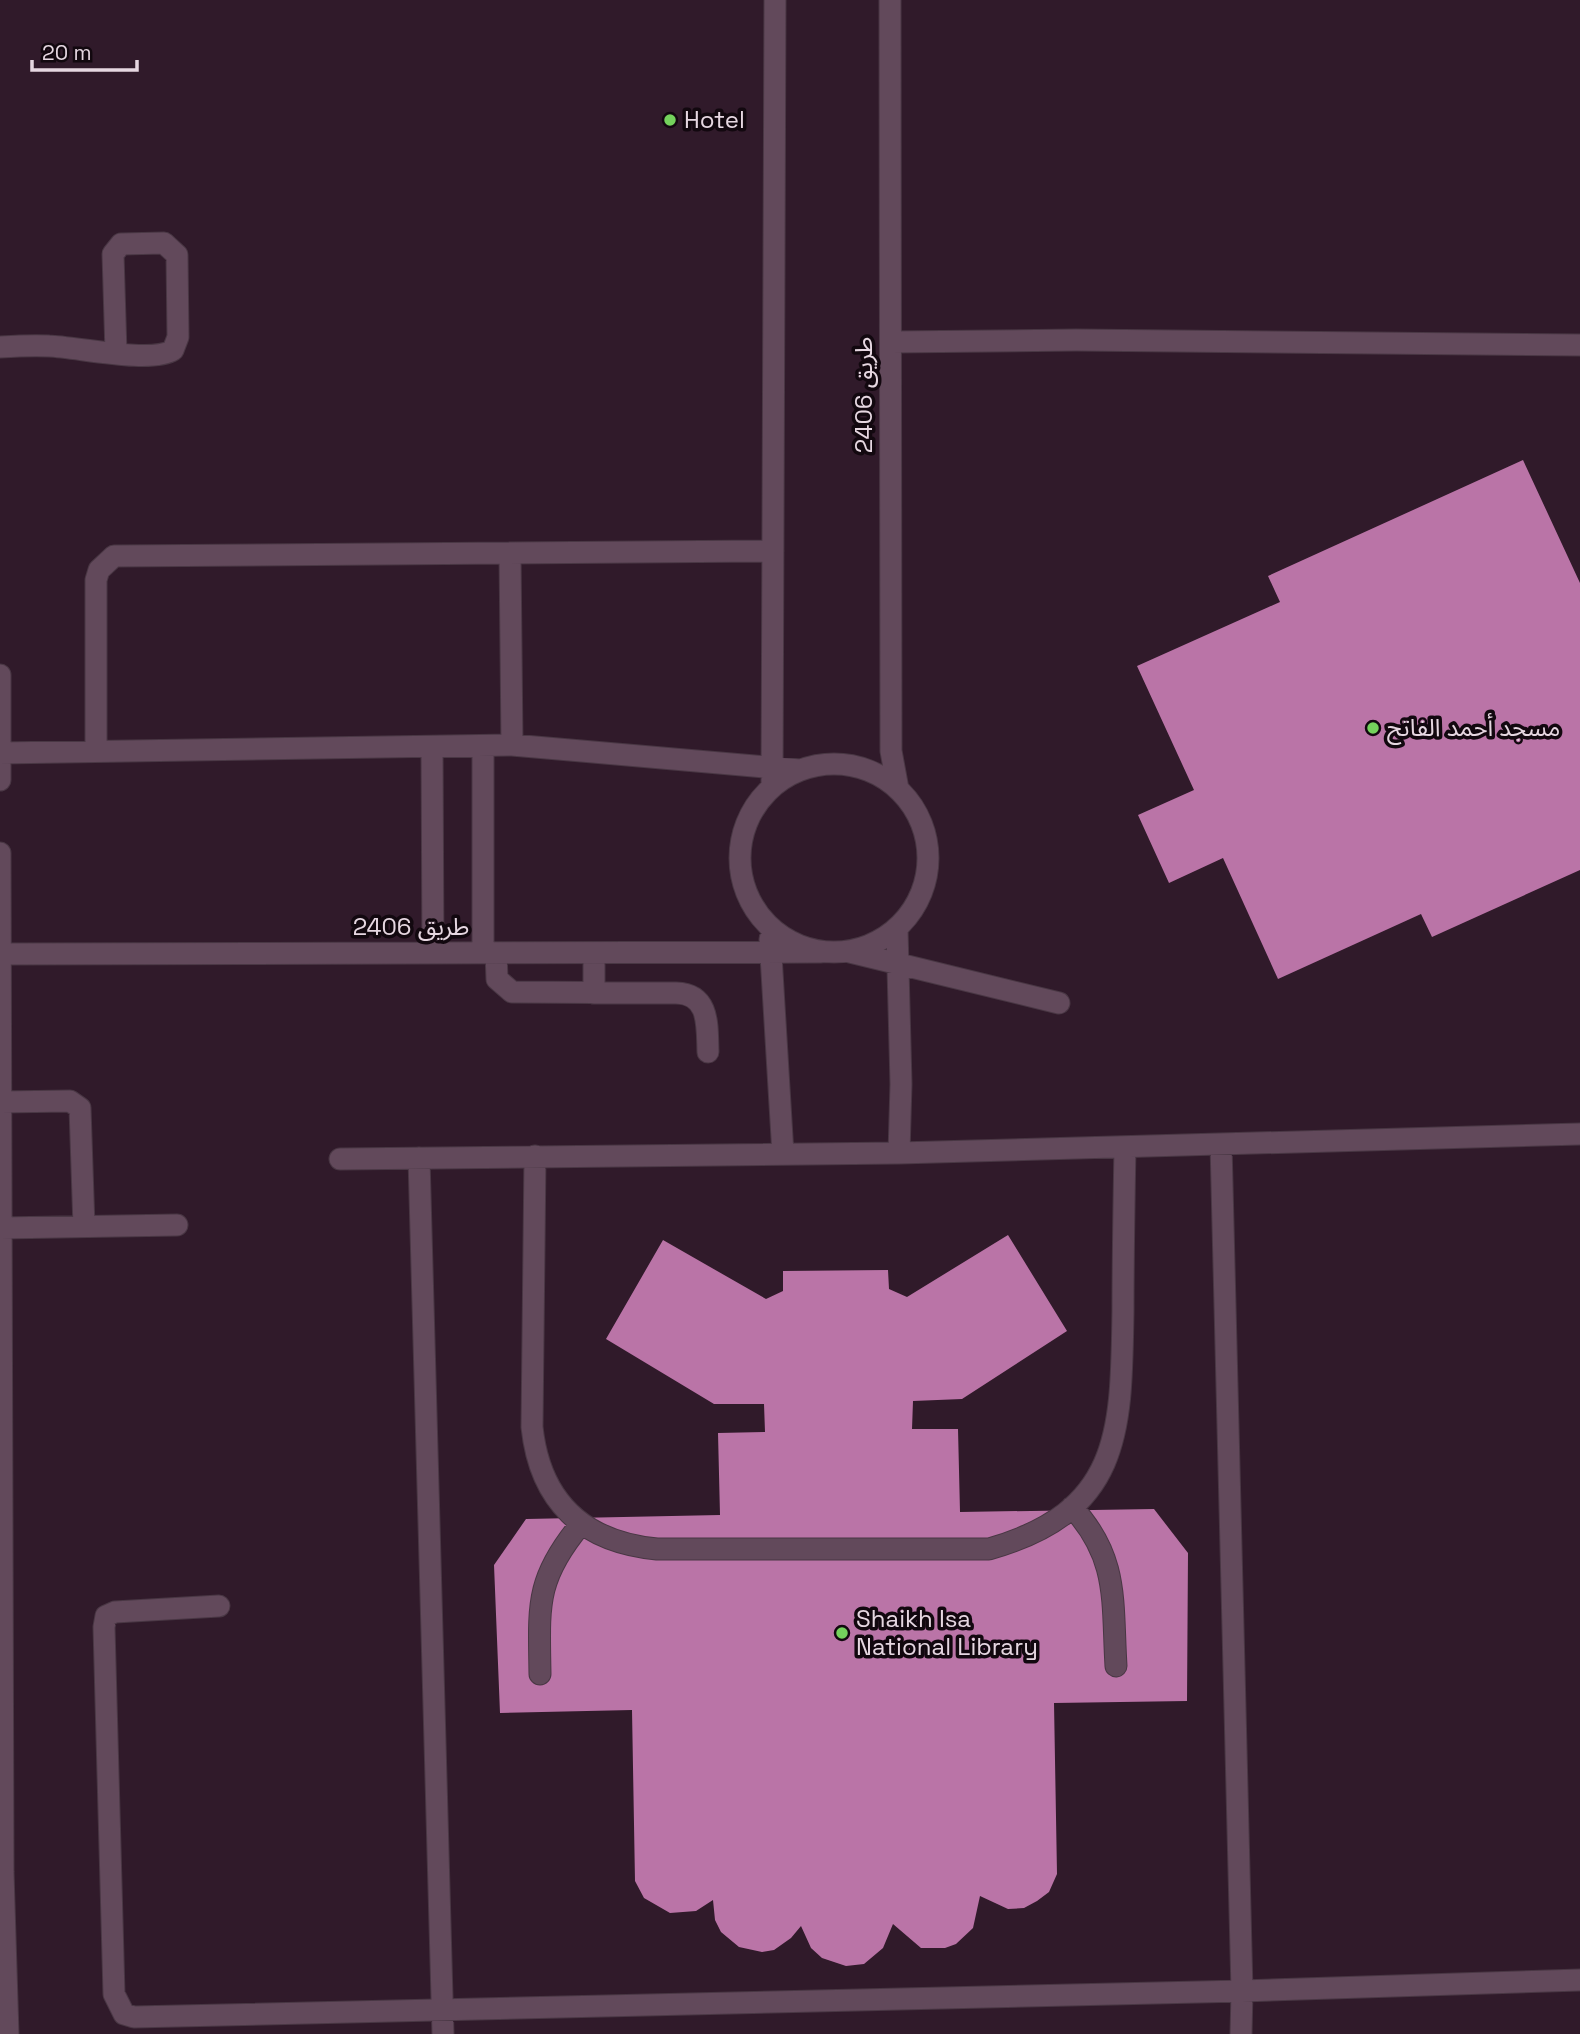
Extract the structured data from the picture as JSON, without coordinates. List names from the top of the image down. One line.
{"streets":{"street":["طريق 2406"]},"places":["Hotel","مسجد أحمد الفاتح","Shaikh Isa National Library"],"scale_bar":"20 m"}
